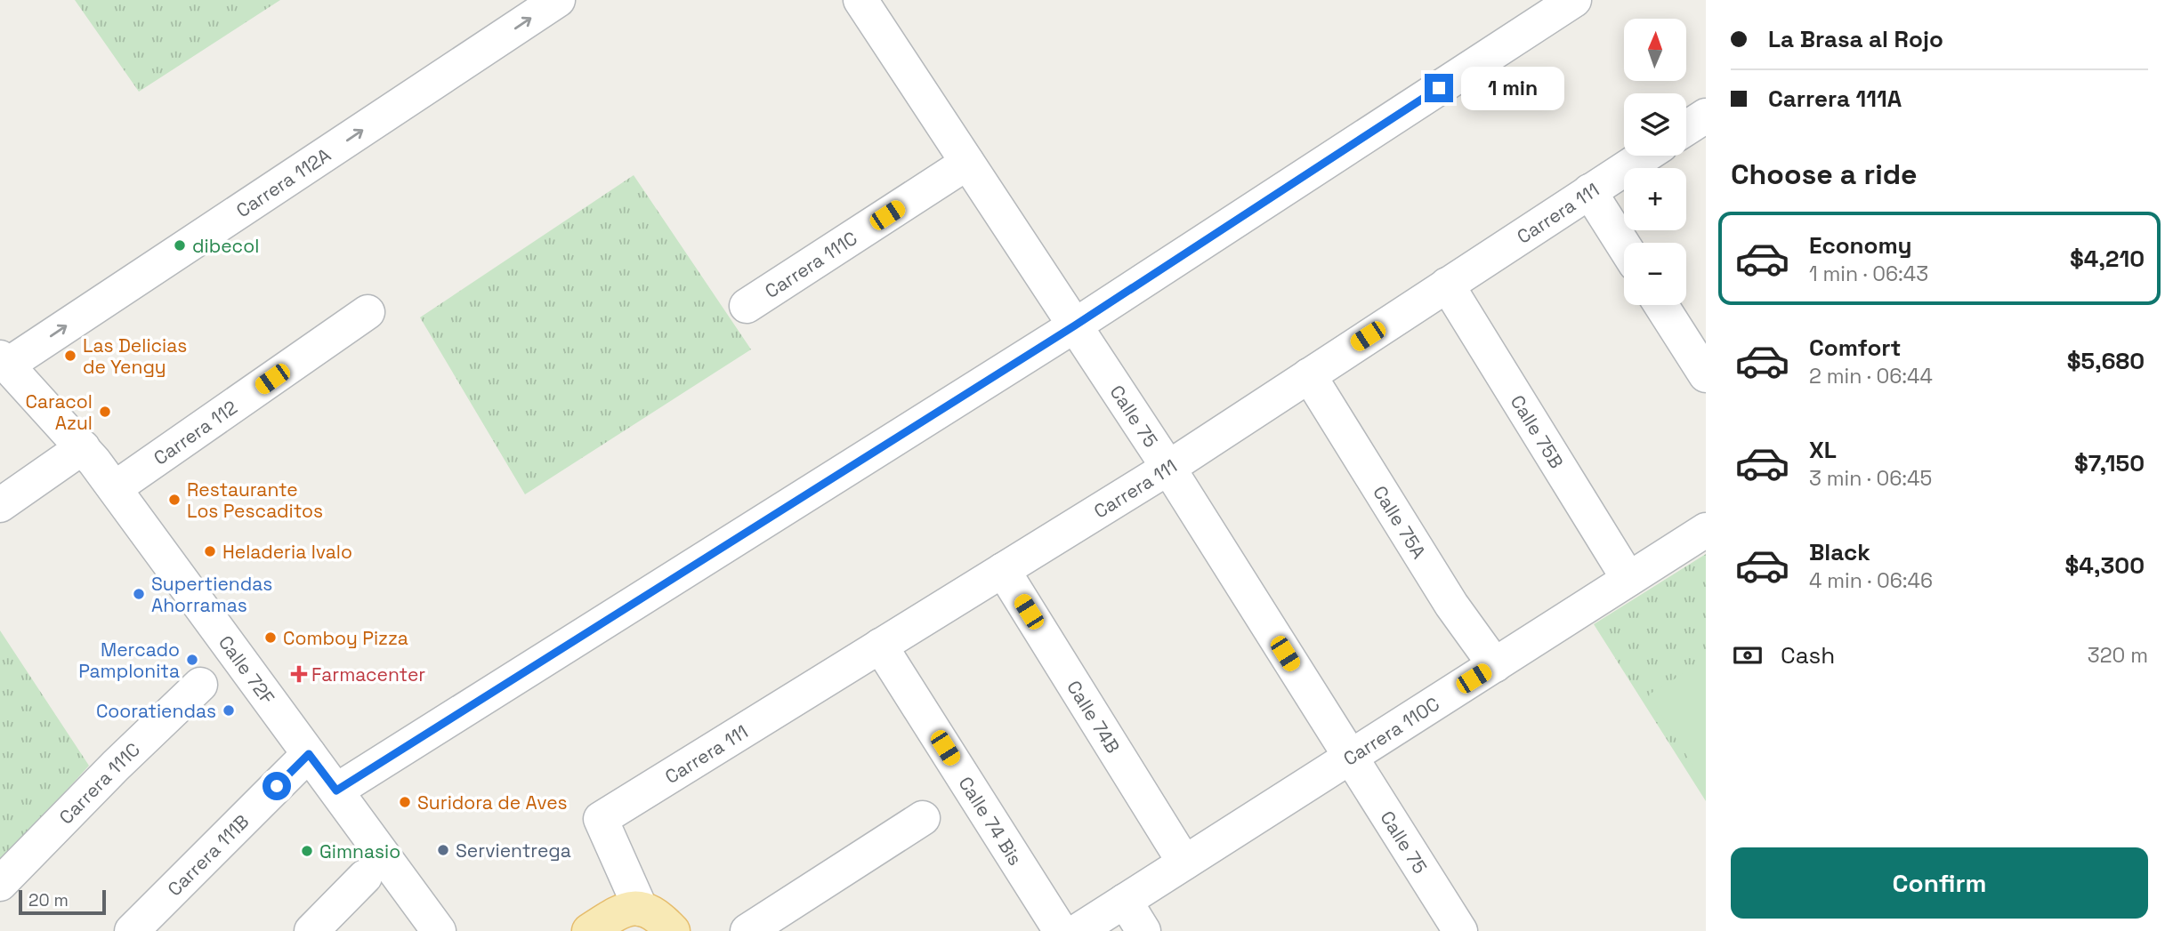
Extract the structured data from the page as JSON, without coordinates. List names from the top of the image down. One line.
{"streets":{"street":["Carrera 112A","Carrera 111","Carrera 111C","Calle 75","Calle 75B","Carrera 112","Calle 75A","Calle 72F","Calle 74B","Carrera 110C","Calle 74 Bis","Carrera 111B"]},"crossings":[["Carrera 112A","Calle 72F"],["Carrera 111","Calle 75"],["Carrera 111","Calle 75B"],["Carrera 111","Calle 75A"],["Carrera 111","Calle 74B"],["Carrera 111","Calle 74 Bis"],["Carrera 111C","Calle 75"],["Calle 75","Carrera 110C"],["Calle 75B","Carrera 110C"],["Carrera 112","Calle 72F"],["Calle 75A","Carrera 110C"],["Calle 72F","Carrera 111B"],["Calle 74B","Carrera 110C"]],"one_way":["Carrera 112A"],"places":{"other":["dibecol","Las Delicias de Yengy","Caracol Azul","Restaurante Los Pescaditos","Heladeria Ivalo","Supertiendas Ahorramas","Comboy Pizza","Mercado Pamplonita","Cooratiendas","Suridora de Aves","Servientrega","Gimnasio"],"health":["Farmacenter"]},"scale_bar":"20 m","north":"top","page":{"banner":["La Brasa al Rojo","Carrera 111A"],"map_buttons":["+","−"],"bubble":"1 min","heading":"Choose a ride","list":[{"name":"Economy","note":"1 min · 06:43","value":"$4,210"},{"name":"Comfort","note":"2 min · 06:44","value":"$5,680"},{"name":"XL","note":"3 min · 06:45","value":"$7,150"},{"name":"Black","note":"4 min · 06:46","value":"$4,300"}],"pay":["Cash","320 m"],"buttons":"Confirm","scale":"20 m"}}
